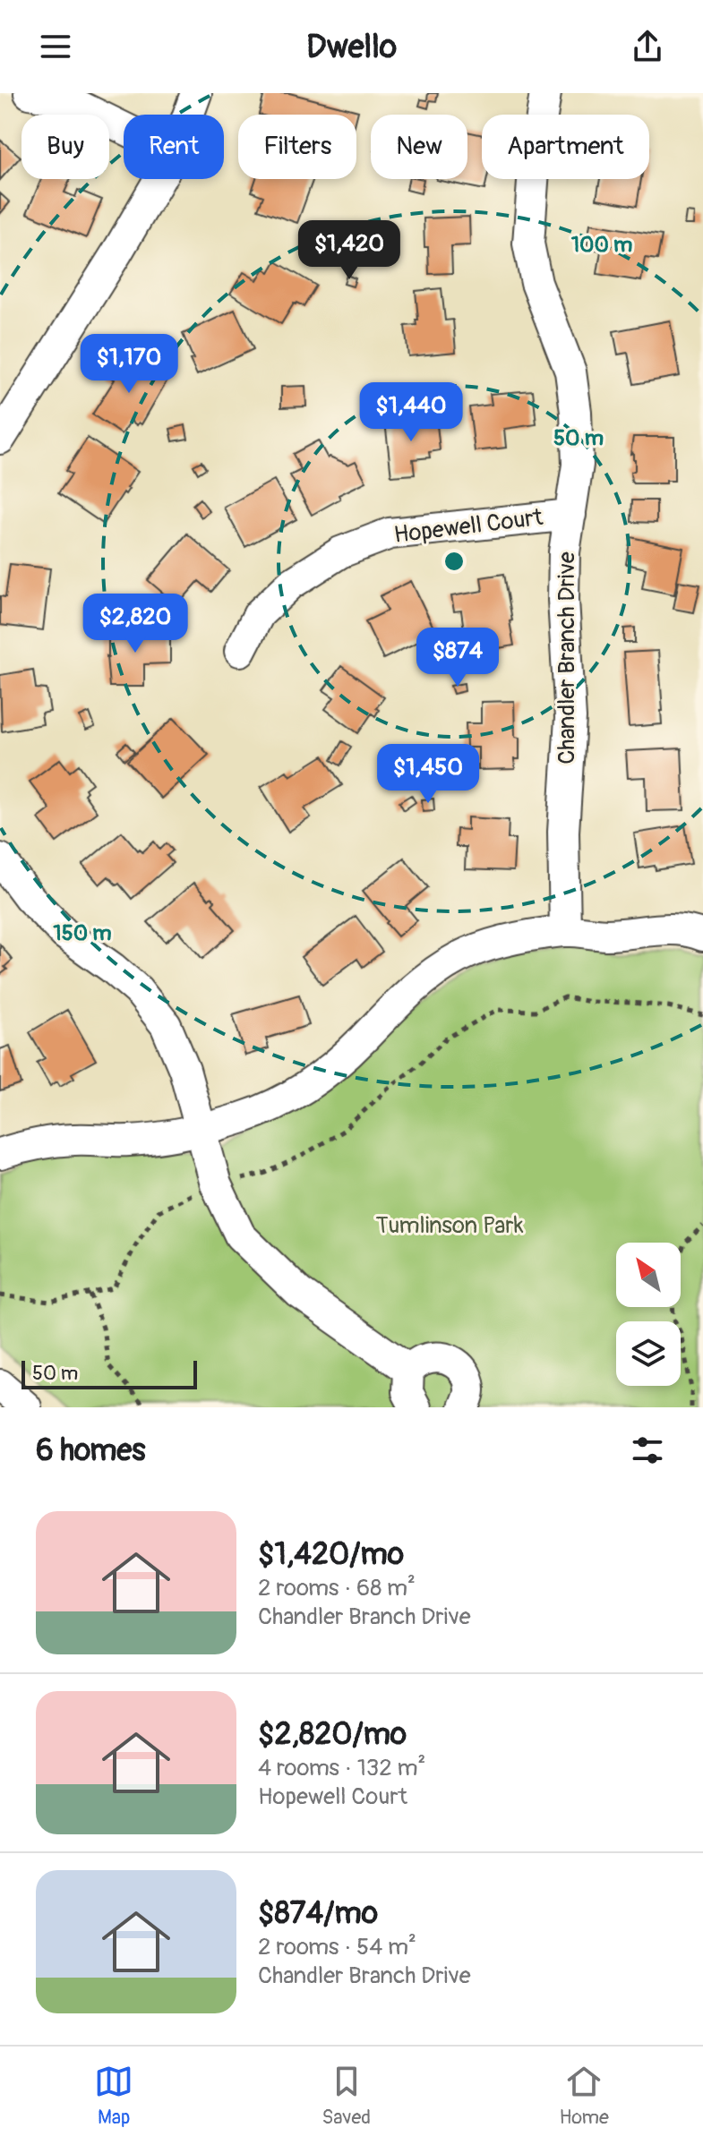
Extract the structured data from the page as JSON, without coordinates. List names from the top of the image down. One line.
{"streets":{"street":["Hopewell Court","Chandler Branch Drive"]},"crossings":[["Hopewell Court","Chandler Branch Drive"]],"parks":["Tumlinson Park"],"scale_bar":"50 m","north":"top left","page":{"header":"Dwello","chip":["Buy","Rent","Filters","New","Apartment"],"price":["$1,420","$1,170","$1,440","$2,820","$874","$1,450"],"scale":"50 m","heading":"6 homes","list":[{"name":"$1,420/mo","note":"2 rooms · 68 m² · Chandler Branch Drive"},{"name":"$2,820/mo","note":"4 rooms · 132 m² · Hopewell Court"},{"name":"$874/mo","note":"2 rooms · 54 m² · Chandler Branch Drive"}],"tabs":["Map","Saved","Home"]},"rings":["100 m","50 m","150 m"]}
